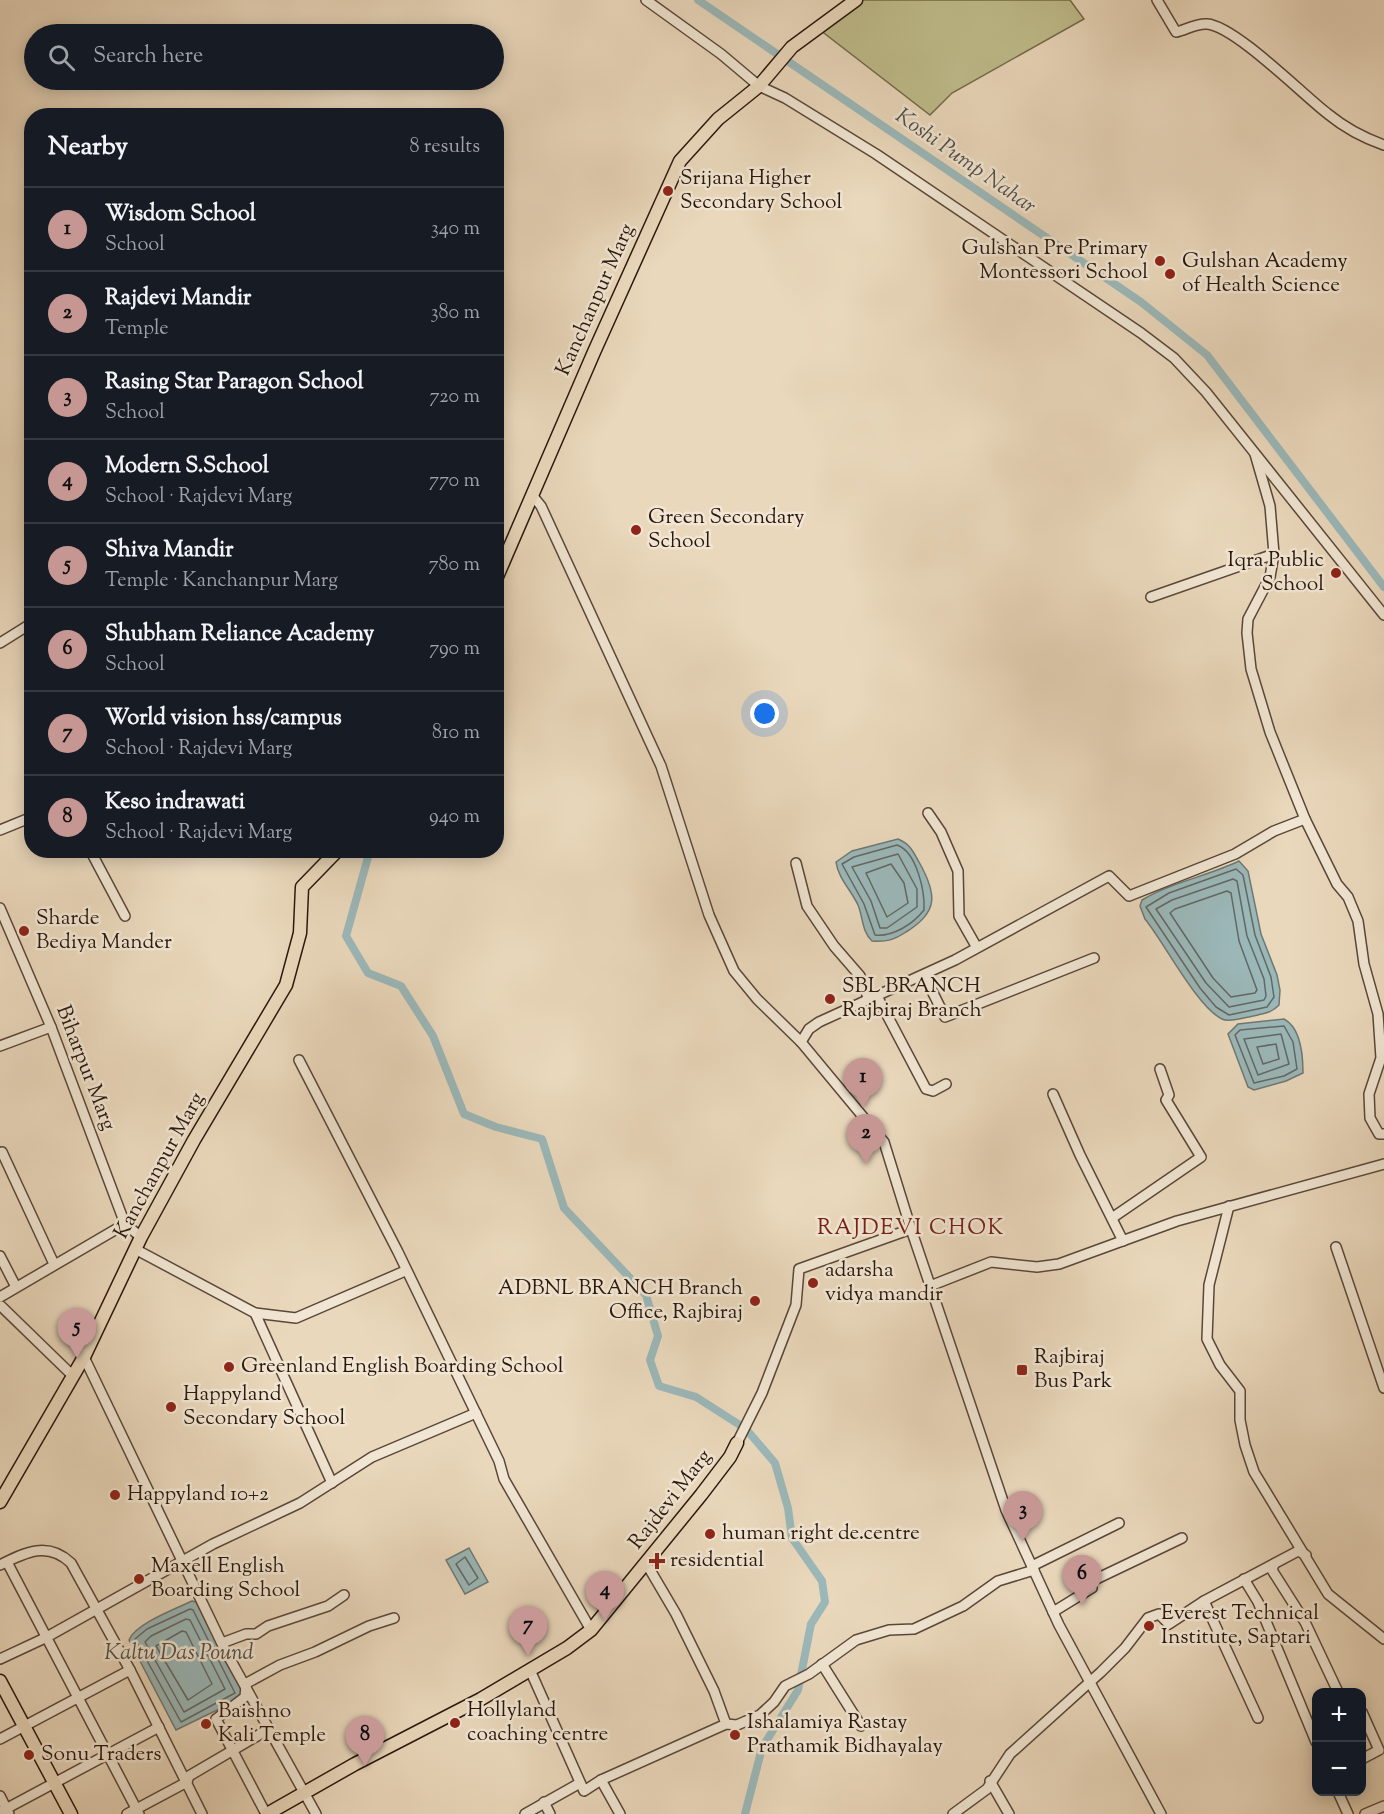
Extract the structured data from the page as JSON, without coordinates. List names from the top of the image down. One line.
{"streets":{"main road":["Kanchanpur Marg","Rajdevi Marg"],"street":["Biharpur Marg"]},"districts":["RAJDEVI CHOK"],"water":["Koshi Pump Nahar","Kaltu Das Pound"],"places":{"other":["Srijana Higher Secondary School","Gulshan Pre Primary Montessori School","Gulshan Academy of Health Science","Green Secondary School","Iqra Public School","Sharde Bediya Mander","SBL BRANCH Rajbiraj Branch","adarsha vidya mandir","ADBNL BRANCH Branch Office, Rajbiraj","Greenland English Boarding School","Happyland Secondary School","Happyland 10+2","human right de.centre","Maxell English Boarding School","Everest Technical Institute, Saptari","Hollyland coaching centre","Baishno Kali Temple","Ishalamiya Rastay Prathamik Bidhayalay","Sonu Traders"],"transit":["Rajbiraj Bus Park"],"health":["residential"]},"page":{"search":"Search here","heading":["Nearby","8 results"],"list":[{"mark":"1","name":"Wisdom School","note":"School","value":"340 m"},{"mark":"2","name":"Rajdevi Mandir","note":"Temple","value":"380 m"},{"mark":"3","name":"Rasing Star Paragon School","note":"School","value":"720 m"},{"mark":"4","name":"Modern S.School","note":"School · Rajdevi Marg","value":"770 m"},{"mark":"5","name":"Shiva Mandir","note":"Temple · Kanchanpur Marg","value":"780 m"},{"mark":"6","name":"Shubham Reliance Academy","note":"School","value":"790 m"},{"mark":"7","name":"World vision hss/campus","note":"School · Rajdevi Marg","value":"810 m"},{"mark":"8","name":"Keso indrawati","note":"School · Rajdevi Marg","value":"940 m"}],"pins":["1","2","5","3","6","4","7","8"],"map_buttons":["+","−"]}}
